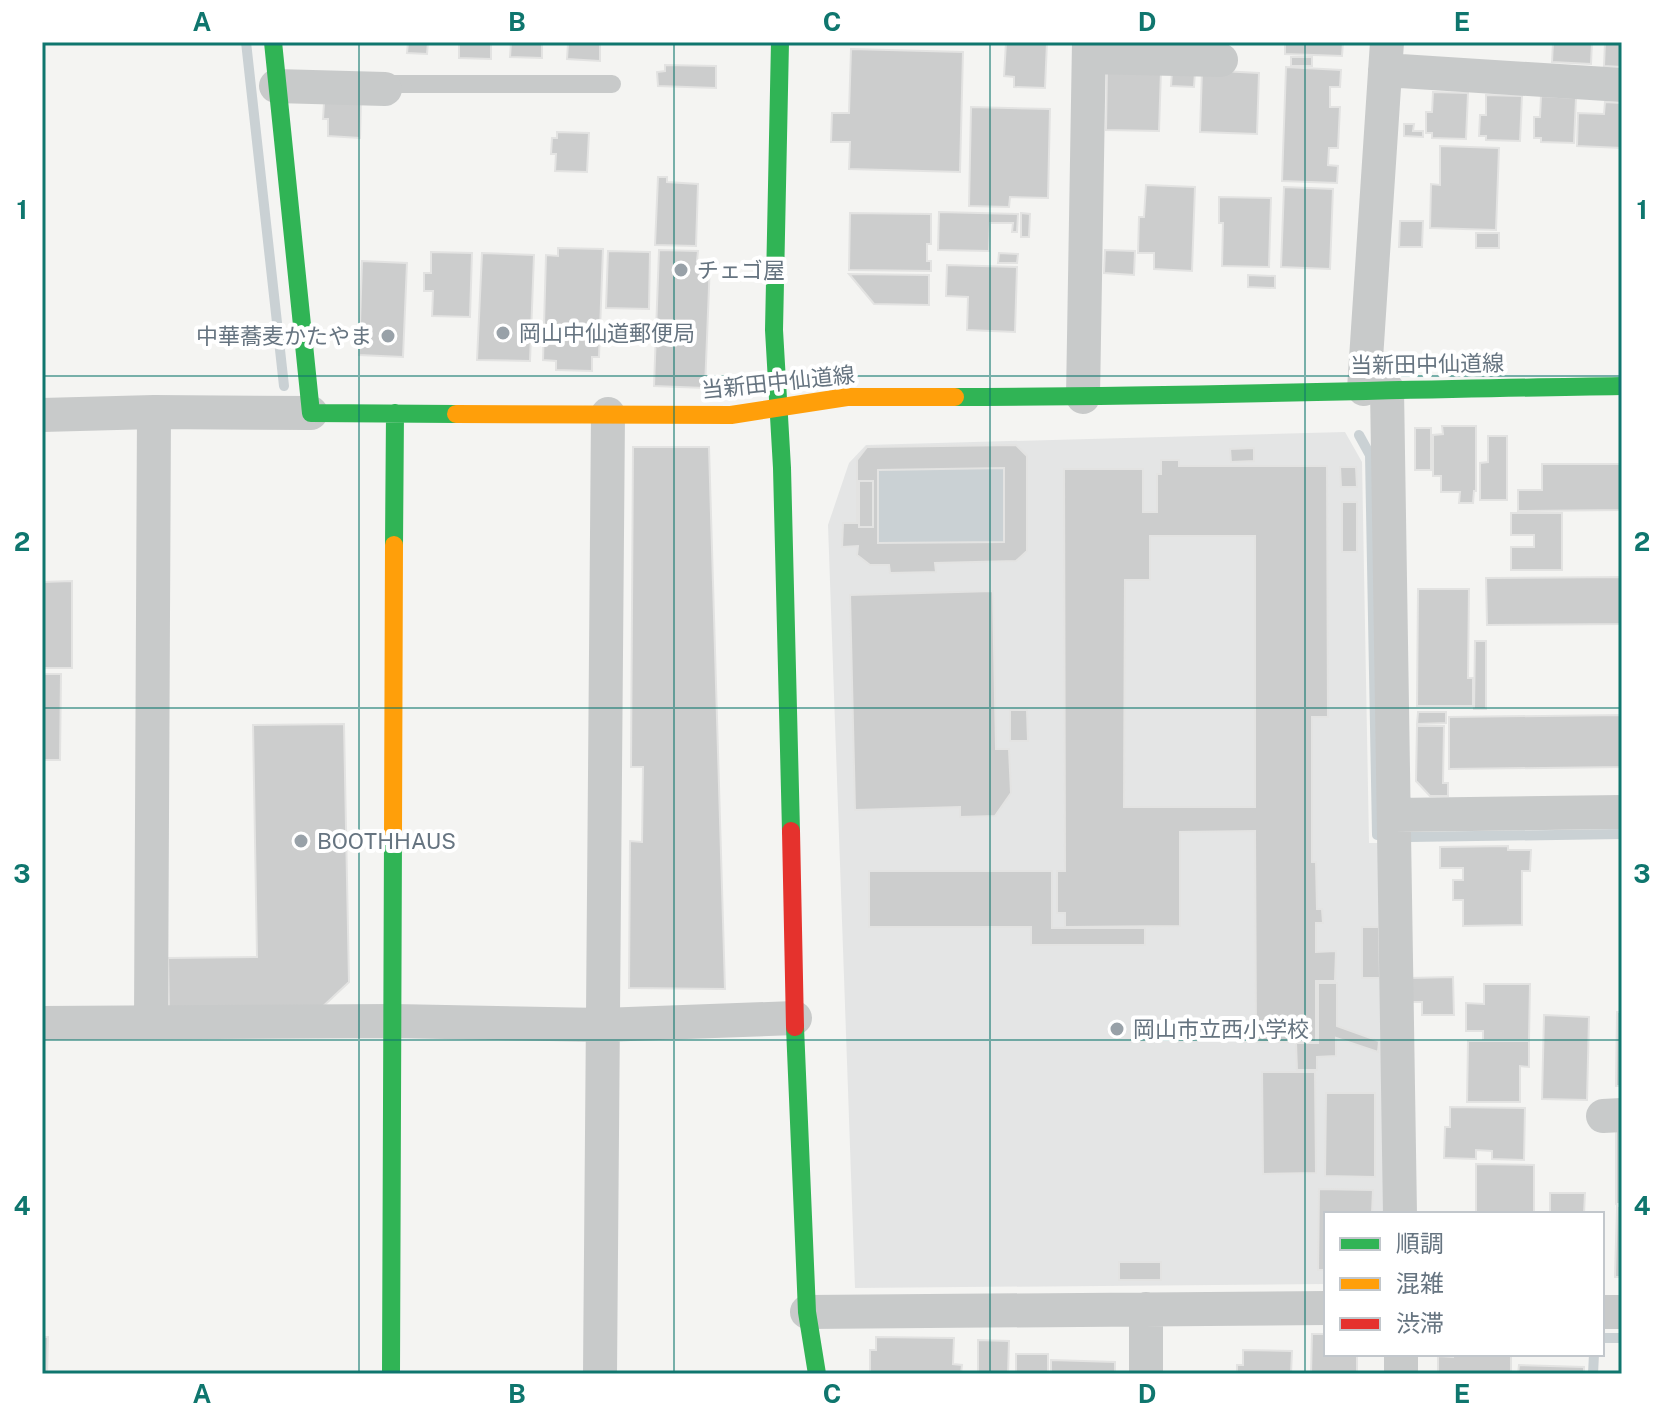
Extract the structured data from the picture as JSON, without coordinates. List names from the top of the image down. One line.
{"streets":{"street":["当新田中仙道線"]},"places":["チェゴ屋","岡山中仙道郵便局","中華蕎麦かたやま","BOOTHHAUS","岡山市立西小学校"],"legend":["順調","混雑","渋滞"],"grid":{"columns":["A","B","C","D","E"],"rows":["1","2","3","4"]}}
